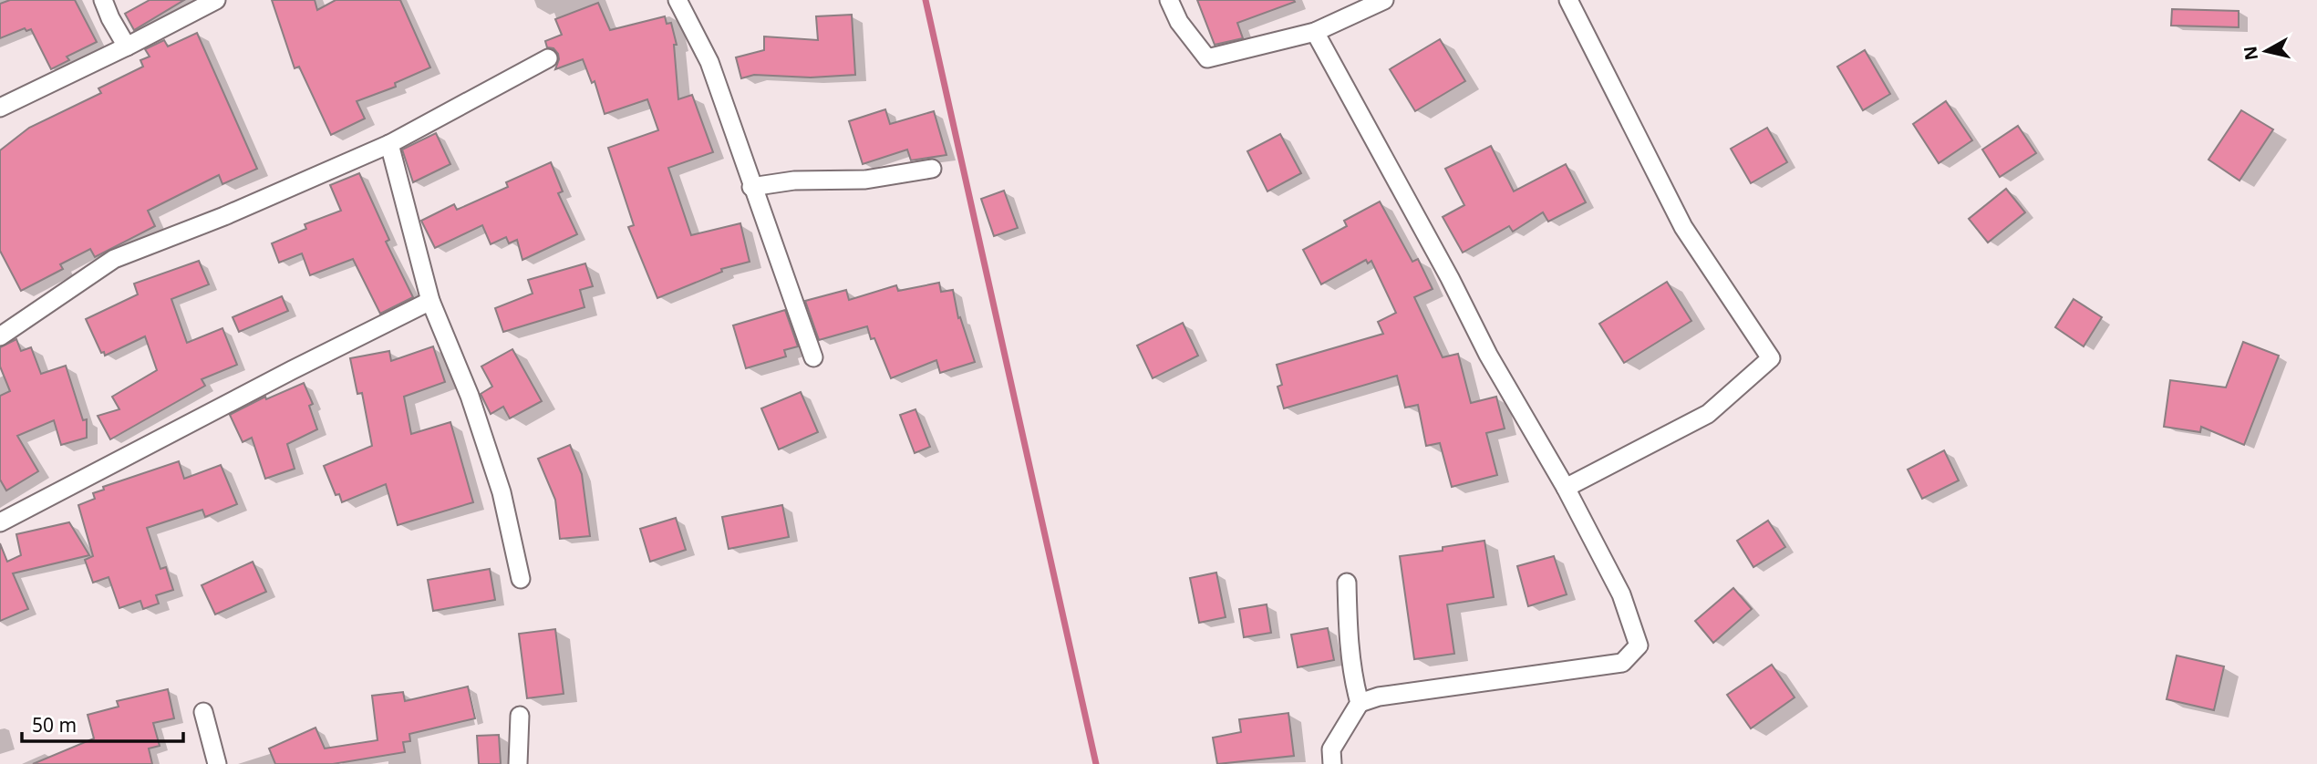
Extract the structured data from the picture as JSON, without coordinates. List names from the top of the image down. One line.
{"scale_bar":"50 m","north":"left"}
